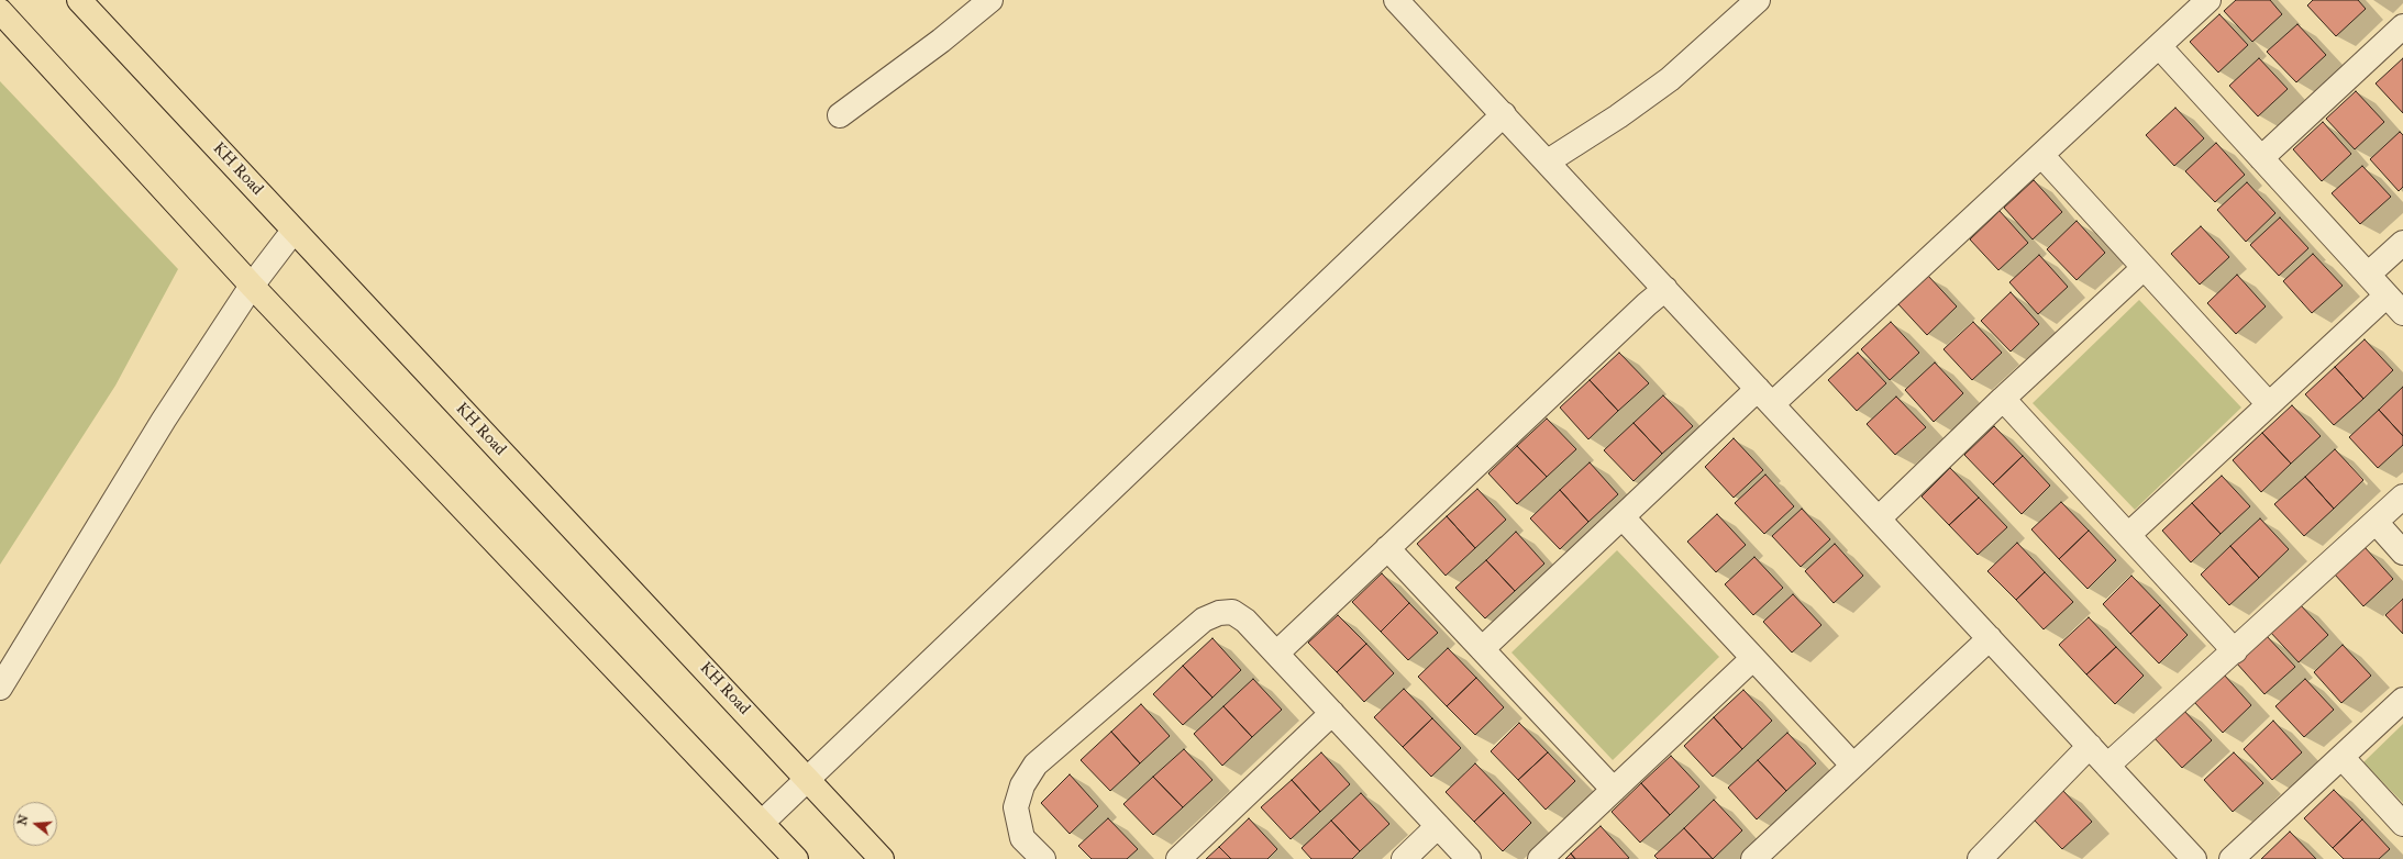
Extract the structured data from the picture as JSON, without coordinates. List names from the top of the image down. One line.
{"streets":{"main road":["KH Road"]},"north":"left"}
